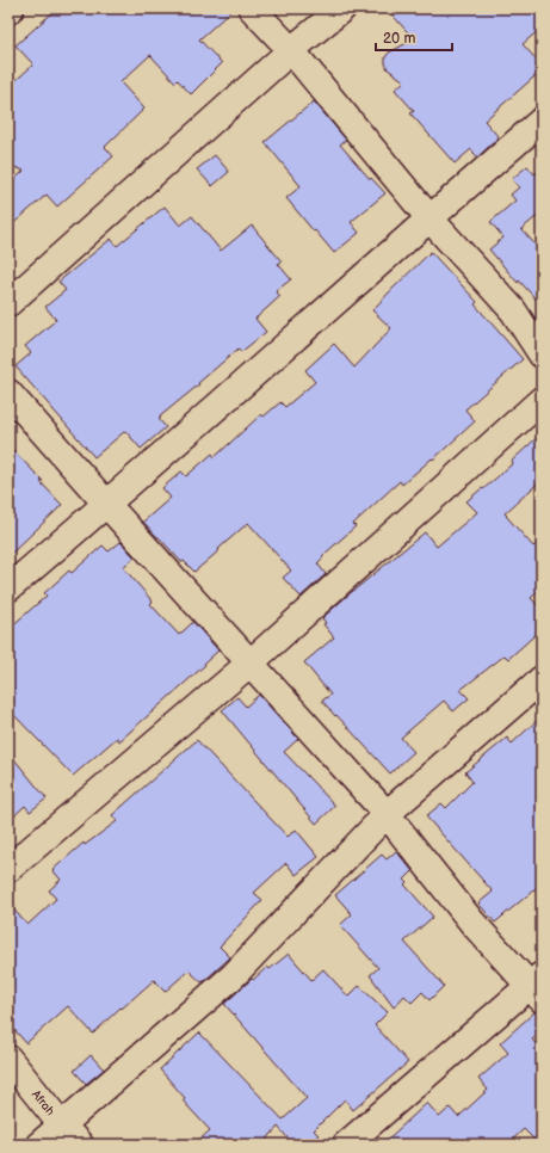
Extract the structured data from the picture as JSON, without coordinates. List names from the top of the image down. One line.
{"streets":{"street":["Afrah"]},"scale_bar":"20 m"}
